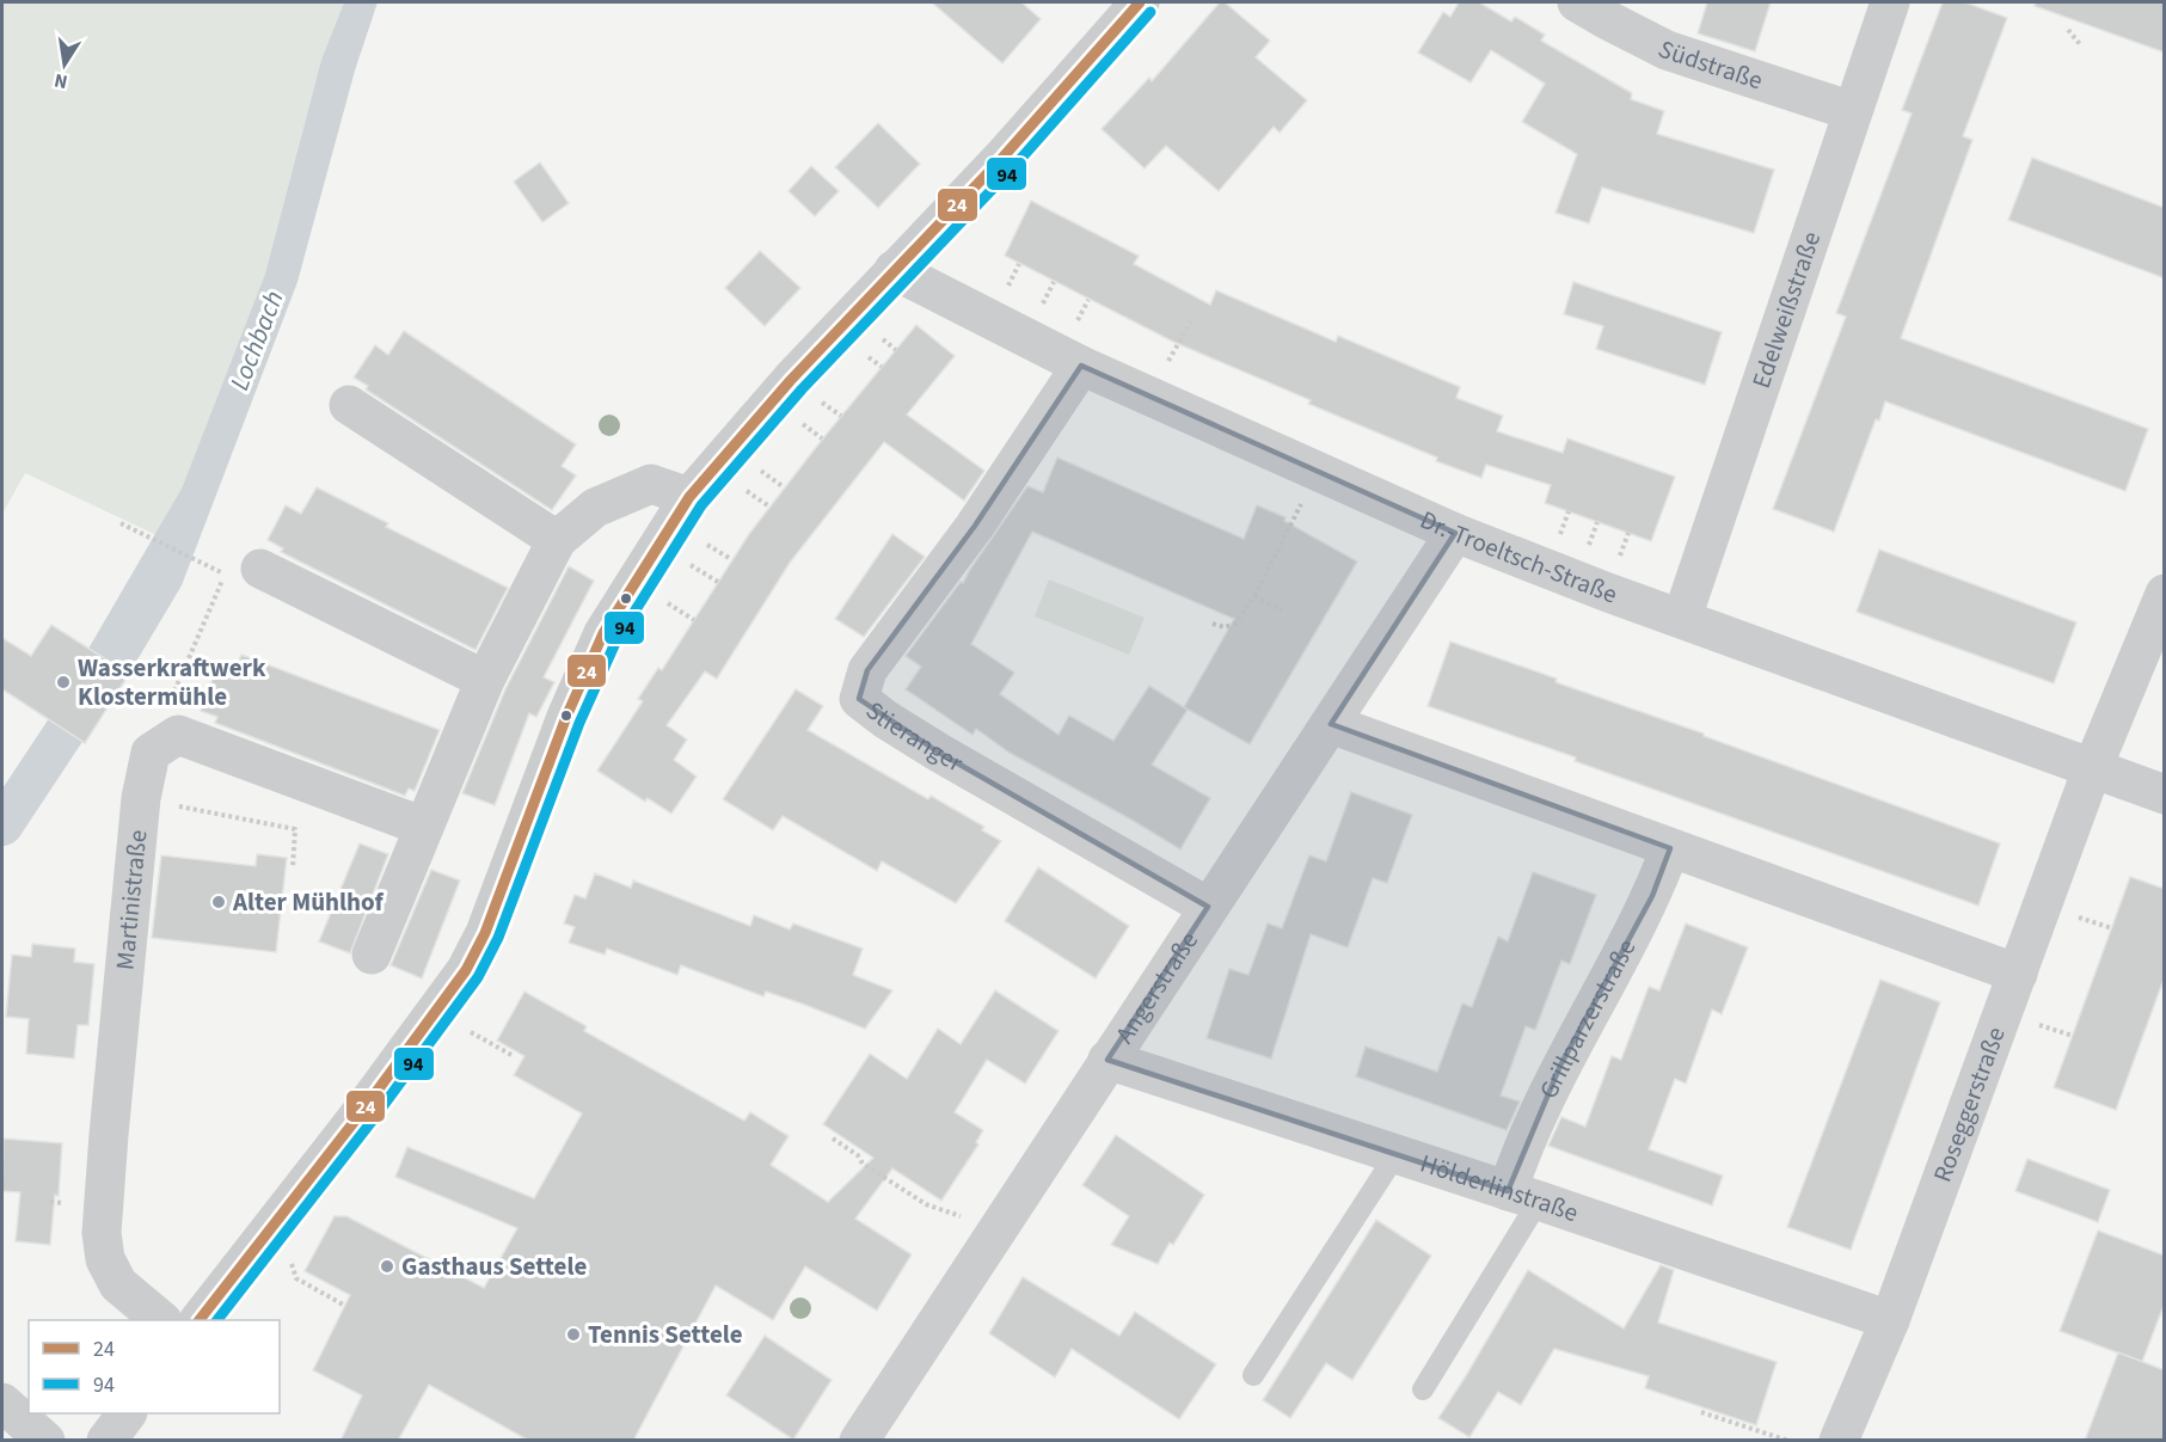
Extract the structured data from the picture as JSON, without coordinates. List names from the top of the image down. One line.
{"streets":{"street":["Südstraße","Edelweißstraße","Dr.-Troeltsch-Straße","Stieranger","Martinistraße","Angerstraße","Grillparzerstraße","Roseggerstraße","Hölderlinstraße"]},"crossings":[["Südstraße","Edelweißstraße"],["Edelweißstraße","Dr.-Troeltsch-Straße"],["Dr.-Troeltsch-Straße","Stieranger"],["Dr.-Troeltsch-Straße","Angerstraße"],["Dr.-Troeltsch-Straße","Roseggerstraße"],["Stieranger","Angerstraße"],["Angerstraße","Hölderlinstraße"],["Grillparzerstraße","Hölderlinstraße"],["Roseggerstraße","Hölderlinstraße"]],"water":["Lochbach"],"places":["Wasserkraftwerk Klostermühle","Alter Mühlhof","Gasthaus Settele","Tennis Settele"],"lines":["transit line 24","transit line 94"],"legend":["24","94"],"north":"bottom"}
